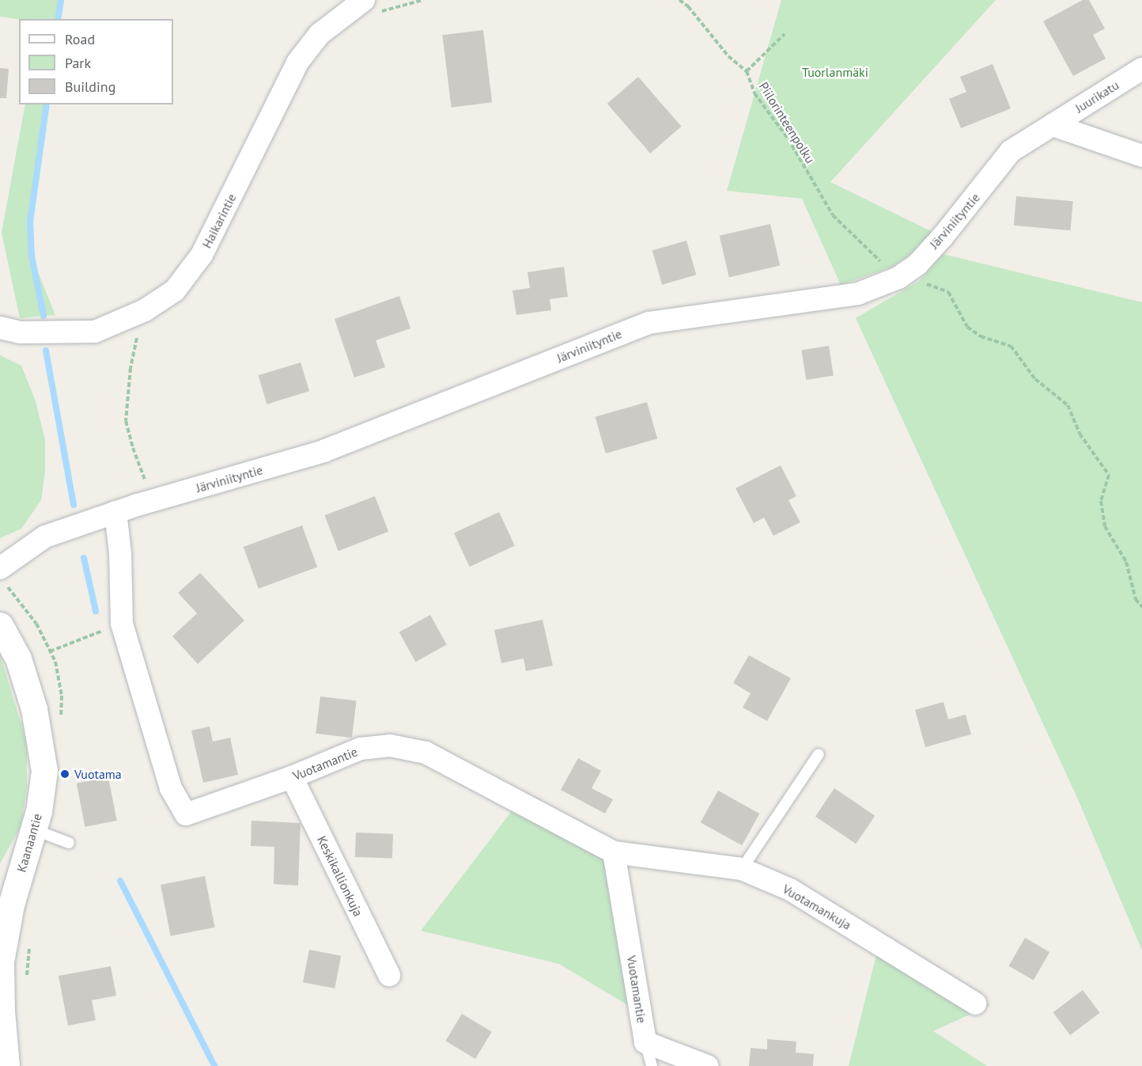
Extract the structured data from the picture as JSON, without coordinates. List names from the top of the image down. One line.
{"streets":{"street":["Juurikatu","Haikarintie","Järviniityntie","Vuotamantie","Kaanaantie","Keskikallionkuja","Vuotamankuja"],"path":["Piilorinteenpolku"]},"crossings":[["Juurikatu","Järviniityntie"],["Piilorinteenpolku","Järviniityntie"],["Järviniityntie","Vuotamantie"],["Vuotamantie","Keskikallionkuja"],["Vuotamantie","Vuotamankuja"]],"parks":["Tuorlanmäki"],"places":["Vuotama"],"legend":["Road","Park","Building"]}
